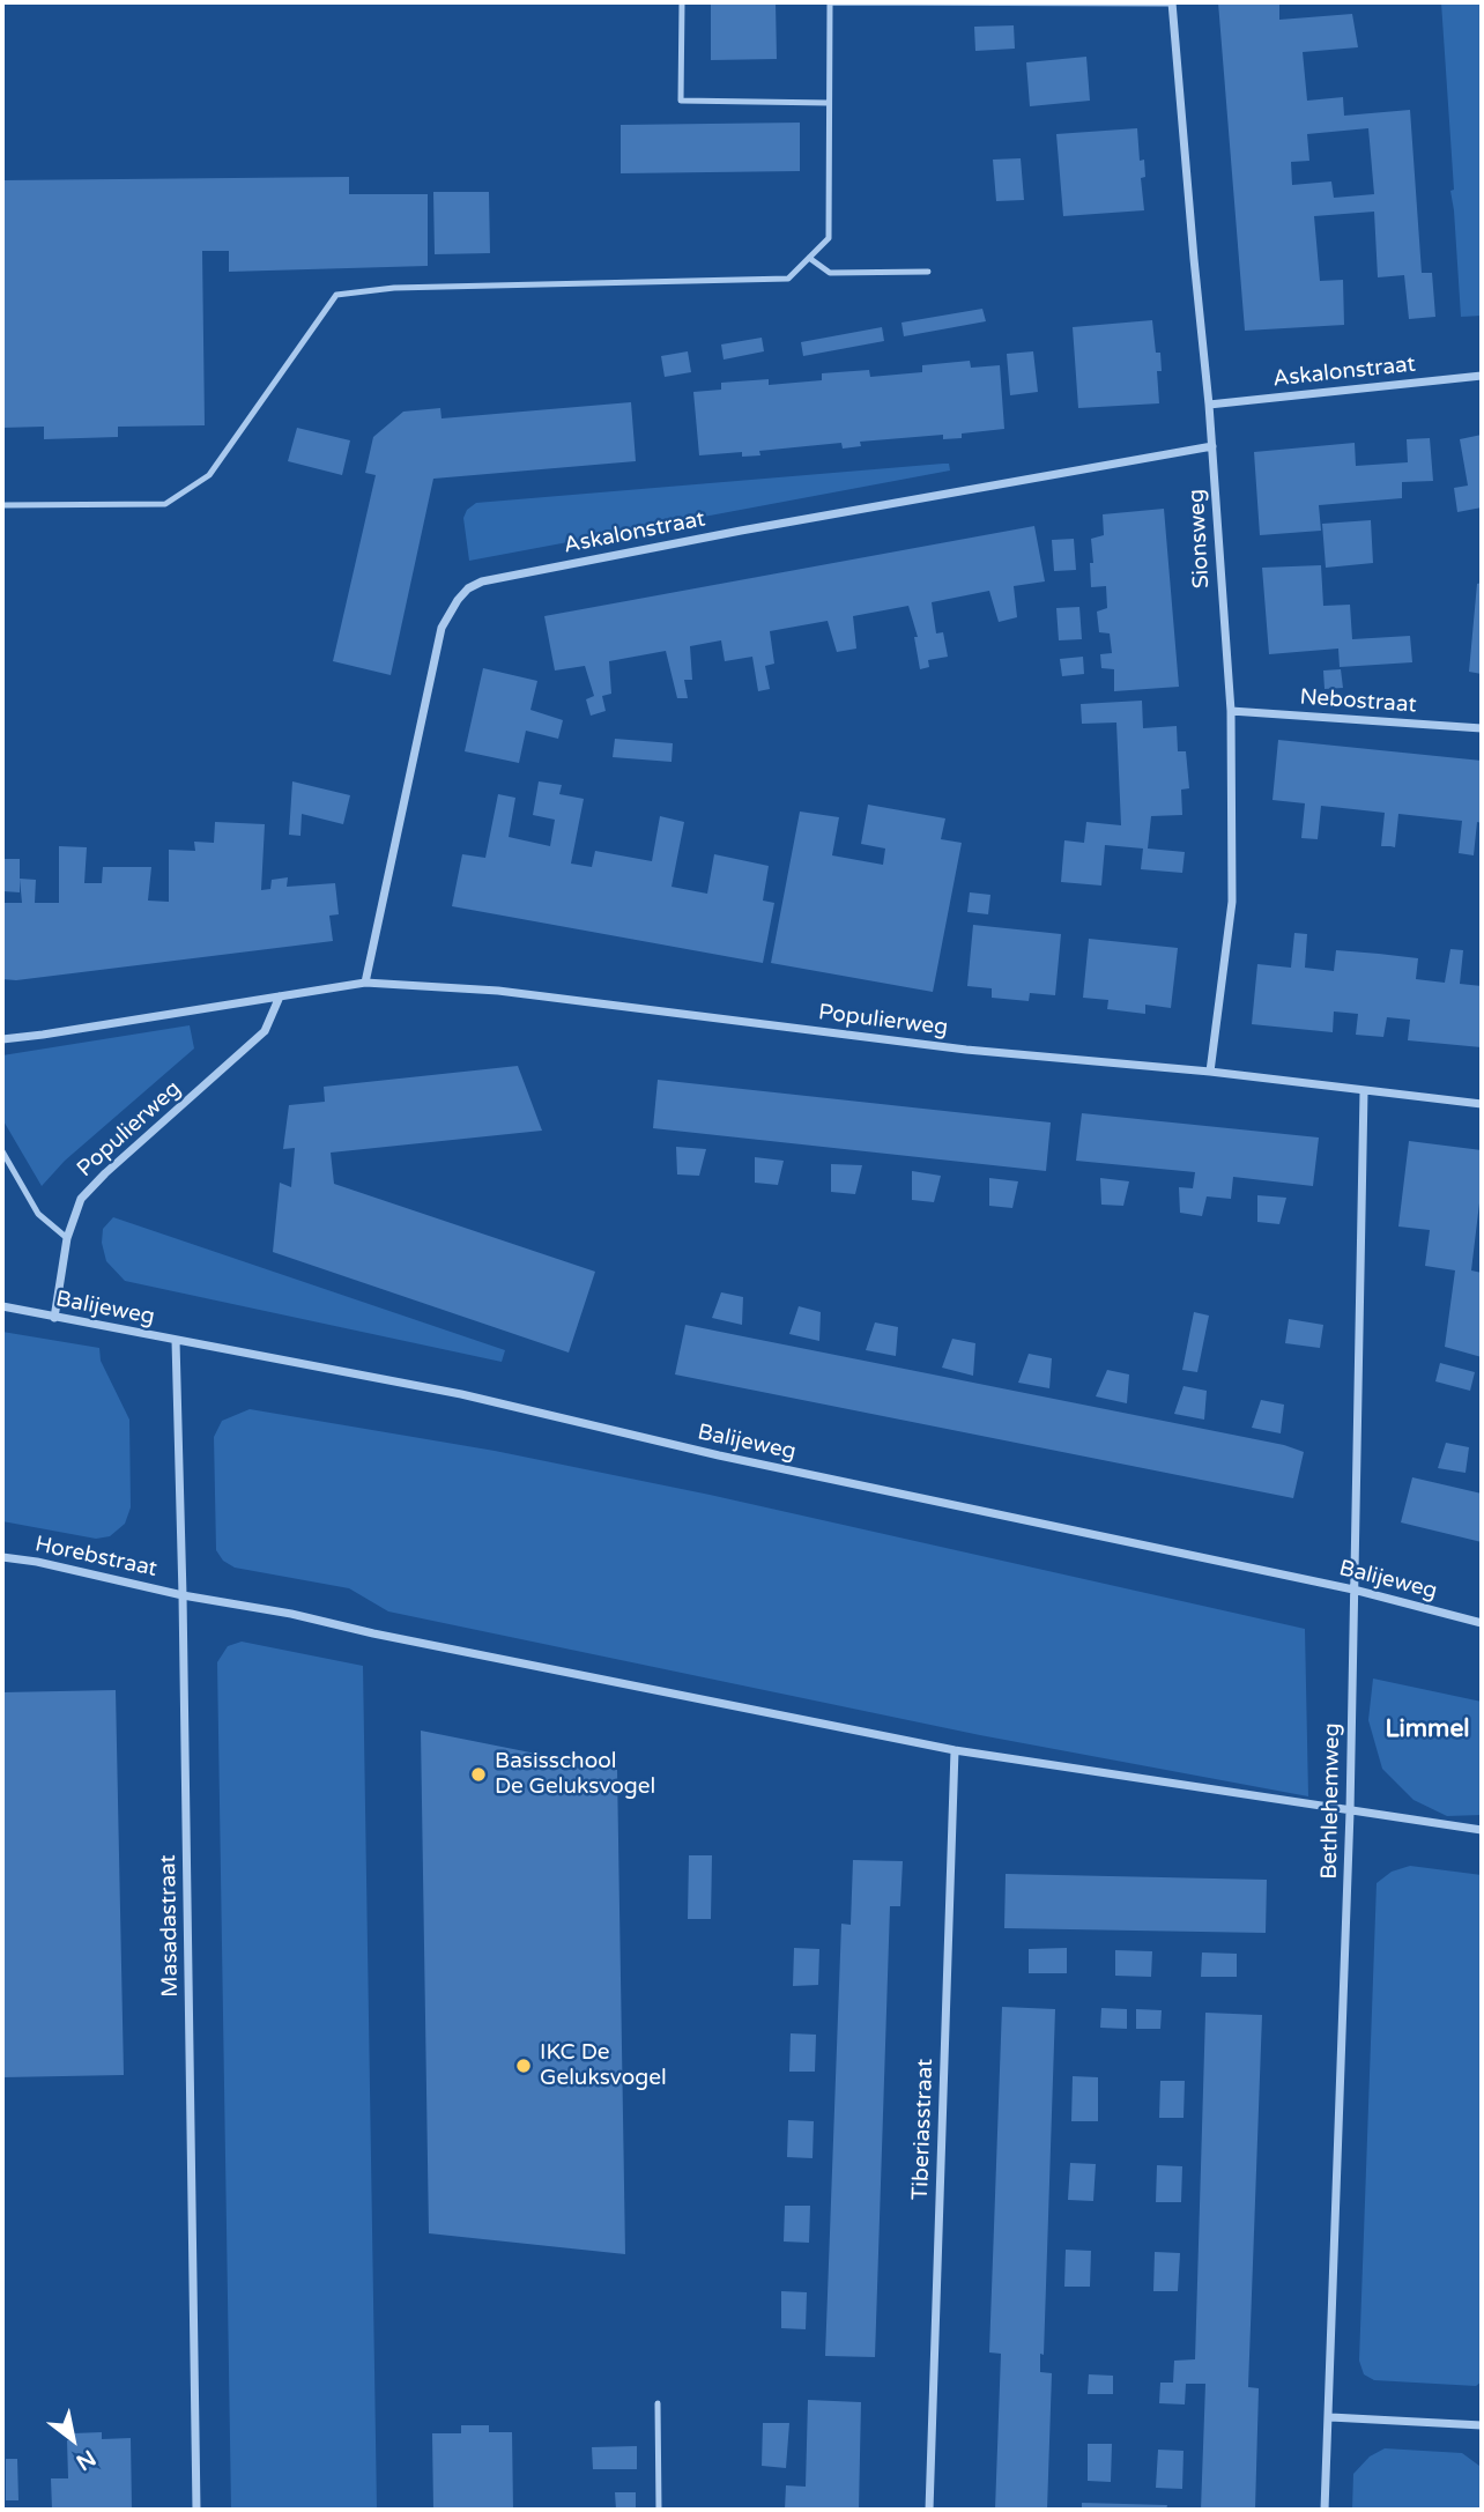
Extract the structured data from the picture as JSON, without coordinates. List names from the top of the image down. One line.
{"streets":{"street":["Askalonstraat","Sionsweg","Nebostraat","Populierweg","Balijeweg","Horebstraat","Bethlehemweg","Masadastraat","Tiberiasstraat"]},"crossings":[["Askalonstraat","Sionsweg"],["Askalonstraat","Populierweg"],["Sionsweg","Nebostraat"],["Sionsweg","Populierweg"],["Populierweg","Balijeweg"],["Populierweg","Bethlehemweg"],["Balijeweg","Bethlehemweg"],["Balijeweg","Masadastraat"],["Horebstraat","Masadastraat"]],"districts":["Limmel"],"places":["Basisschool De Geluksvogel","IKC De Geluksvogel"],"north":"bottom right"}
